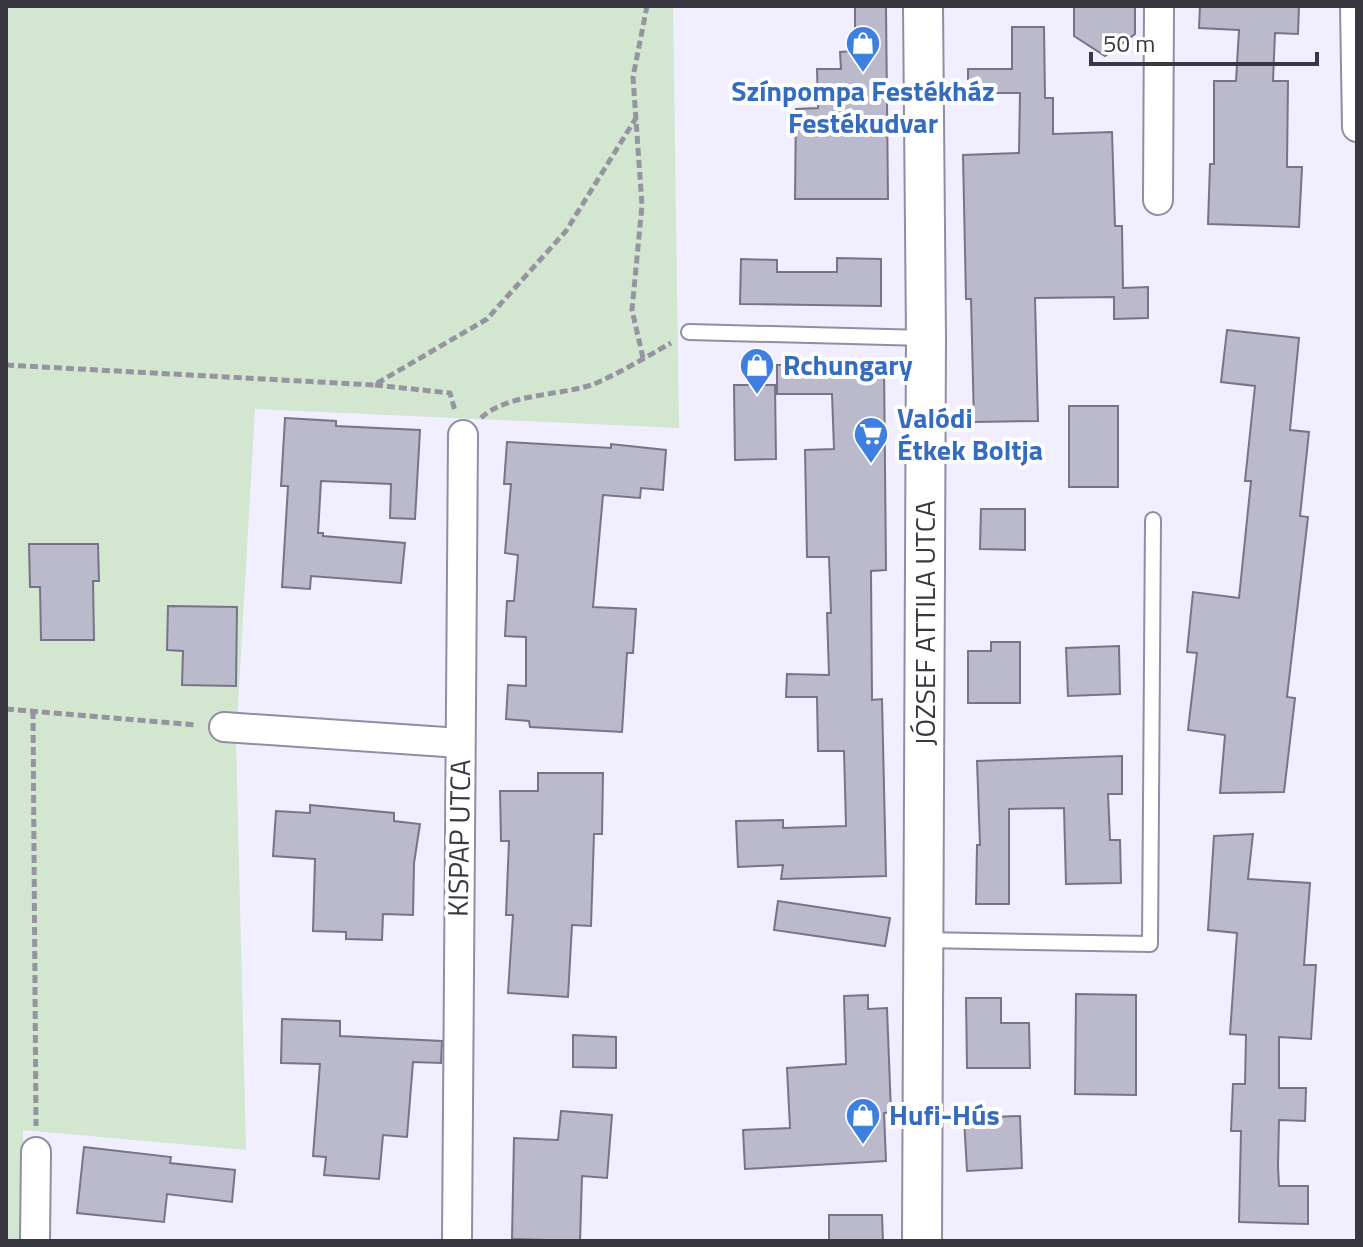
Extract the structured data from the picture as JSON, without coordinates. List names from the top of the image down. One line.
{"streets":{"main road":["JÓZSEF ATTILA UTCA"],"street":["KISPAP UTCA"]},"places":{"shop":["Színpompa Festékház Festékudvar","Rchungary","Hufi-Hús"],"supermarket":["Valódi Étkek Boltja"]},"scale_bar":"50 m"}
